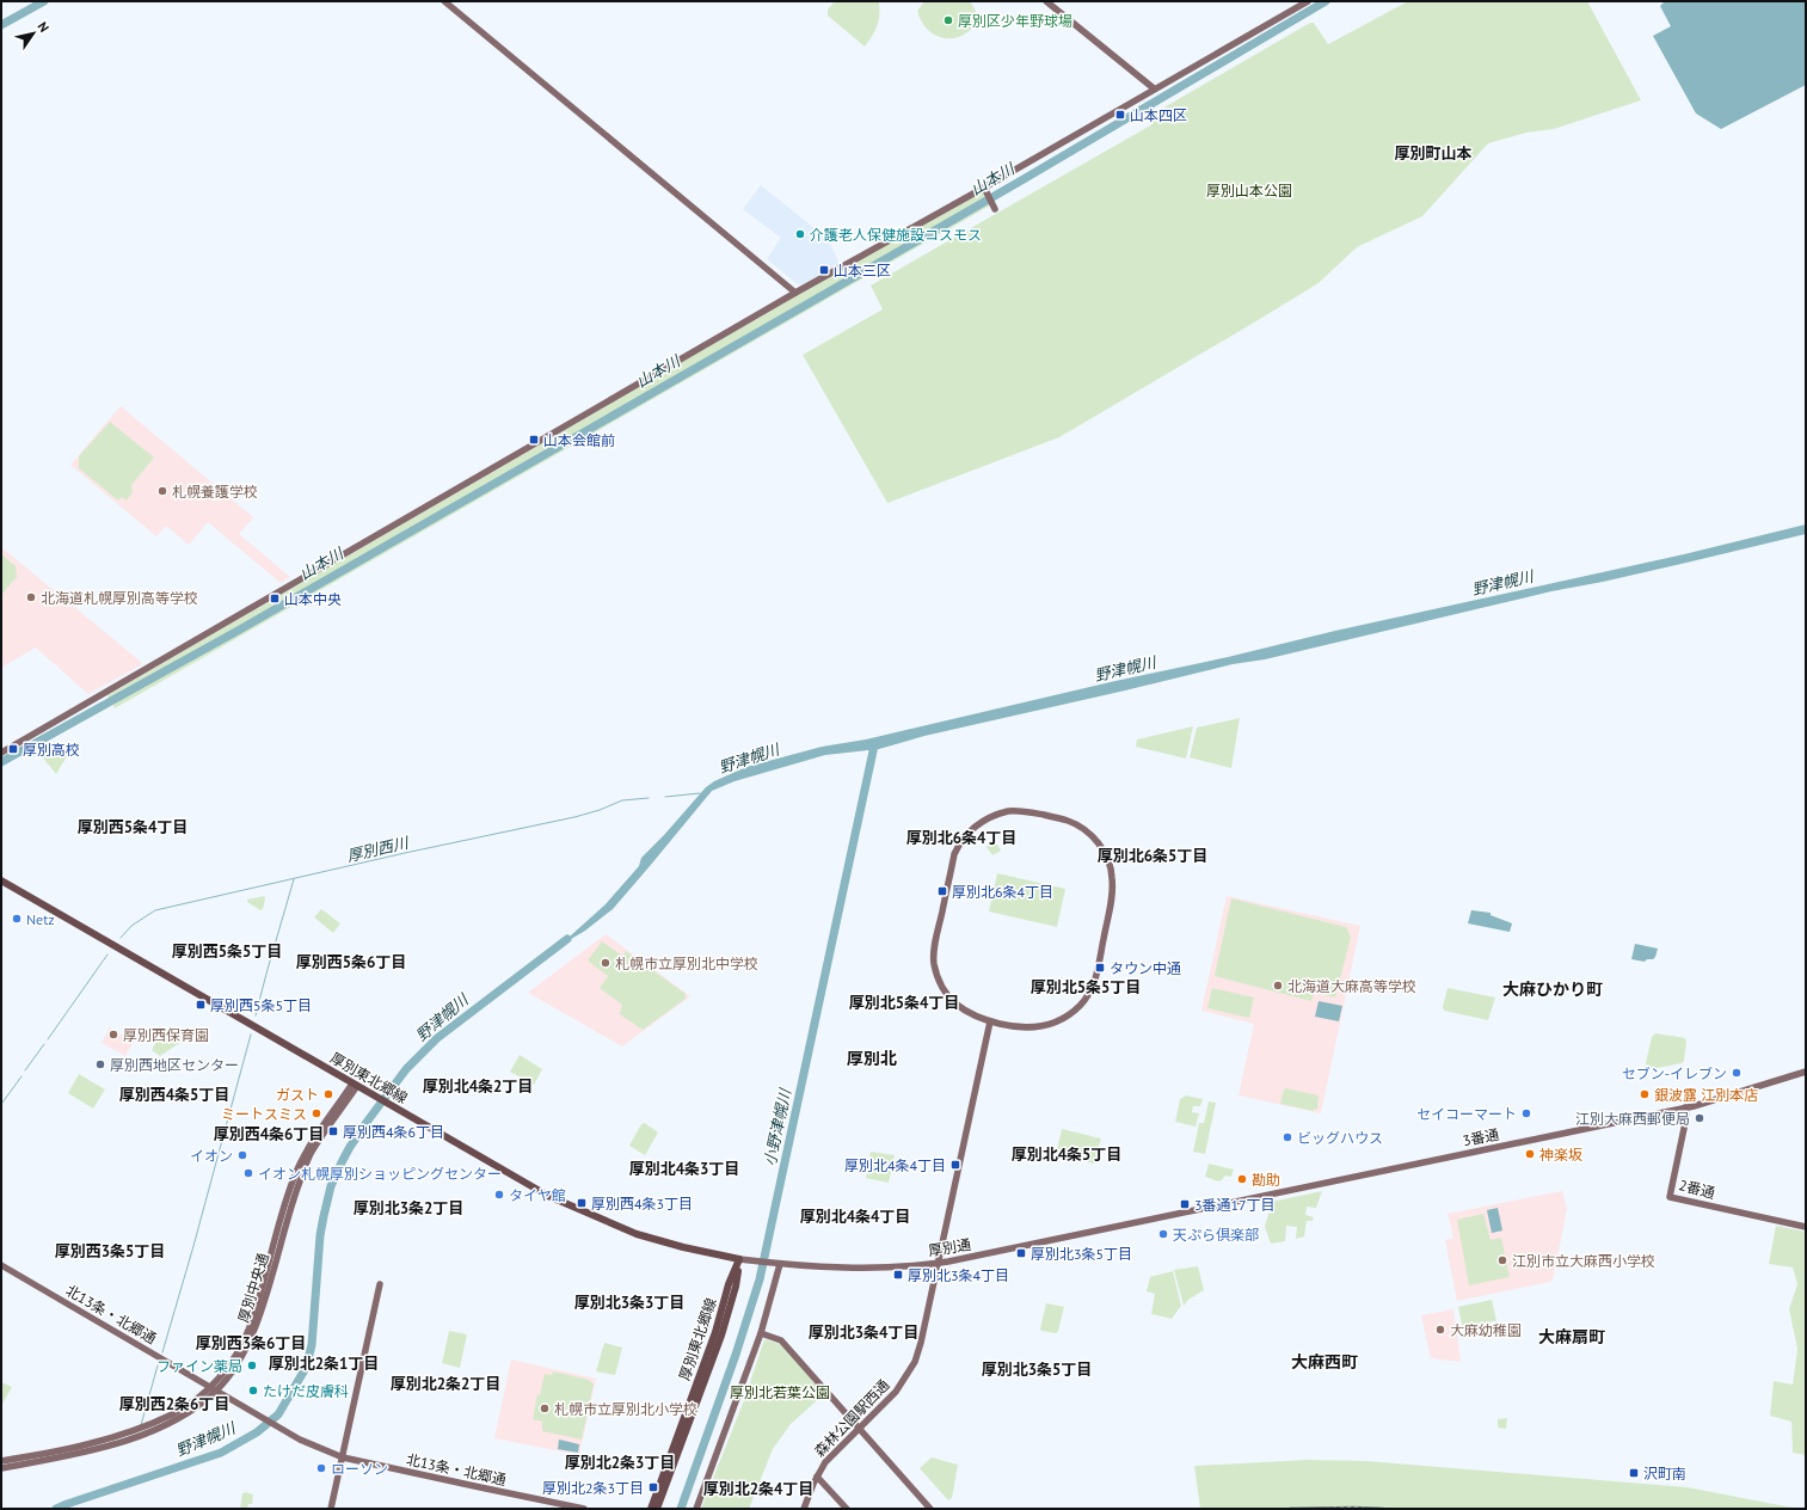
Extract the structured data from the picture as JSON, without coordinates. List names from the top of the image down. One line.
{"streets":{"main road":["厚別東北郷線"],"street":["3番通","2番通","厚別通","厚別中央通","北13条・北郷通","森林公園駅西通"]},"crossings":[["厚別東北郷線","厚別通"],["厚別東北郷線","厚別中央通"],["3番通","2番通"],["3番通","厚別通"],["厚別通","森林公園駅西通"],["厚別中央通","北13条・北郷通"]],"districts":["厚別町山本","厚別西5条4丁目","厚別北6条4丁目","厚別北6条5丁目","厚別西5条5丁目","厚別西5条6丁目","厚別北5条5丁目","大麻ひかり町","厚別北5条4丁目","厚別北","厚別北4条2丁目","厚別西4条5丁目","厚別西4条6丁目","厚別北4条5丁目","厚別北4条3丁目","厚別北3条2丁目","厚別北4条4丁目","厚別西3条5丁目","厚別北3条3丁目","厚別北3条4丁目","大麻扇町","厚別西3条6丁目","大麻西町","厚別北2条1丁目","厚別北3条5丁目","厚別北2条2丁目","厚別西2条6丁目","厚別北2条3丁目","厚別北2条4丁目"],"water":["山本川","野津幌川","厚別西川","小野津幌川"],"parks":["厚別山本公園","厚別北若葉公園"],"places":{"other":["厚別区少年野球場","介護老人保健施設コスモス","札幌養護学校","北海道札幌厚別高等学校","Netz","札幌市立厚別北中学校","北海道大麻高等学校","厚別西保育園","厚別西地区センター","セブン-イレブン","ガスト","銀波露 江別本店","ミートスミス","セイコーマート","江別大麻西郵便局","ビッグハウス","神楽坂","イオン","イオン札幌厚別ショッピングセンター","勘助","タイヤ館","天ぷら倶楽部","江別市立大麻西小学校","大麻幼稚園","ファイン薬局","たけだ皮膚科","札幌市立厚別北小学校","ローソン"],"transit":["山本四区","山本三区","山本会館前","山本中央","厚別高校","厚別北6条4丁目","タウン中通","厚別西5条5丁目","厚別西4条6丁目","厚別北4条4丁目","厚別西4条3丁目","3番通17丁目","厚別北3条5丁目","厚別北3条4丁目","沢町南","厚別北2条3丁目"]},"north":"top right"}
